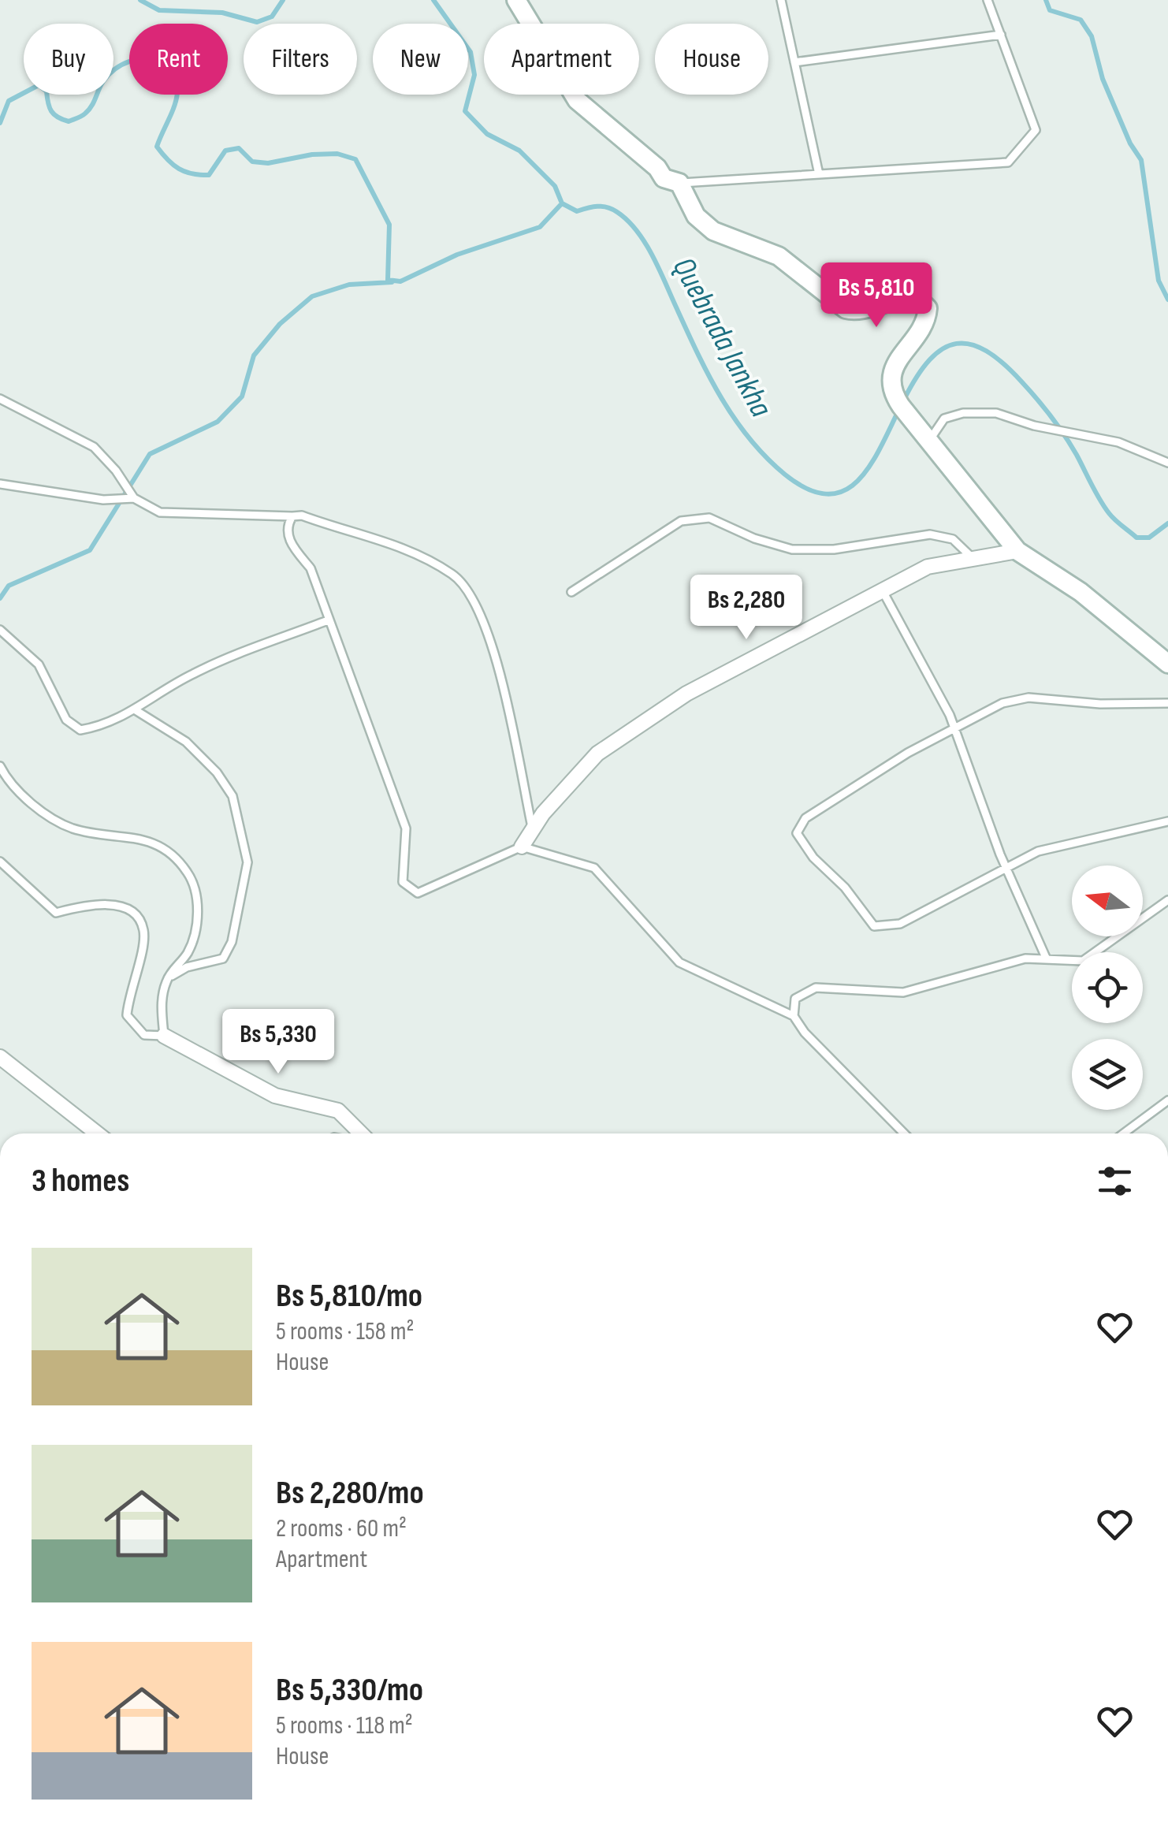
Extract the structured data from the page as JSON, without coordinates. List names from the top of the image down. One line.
{"water":["Quebrada Jankha"],"north":"left","page":{"chip":["Buy","Rent","Filters","New","Apartment","House"],"price":["Bs 5,810","Bs 2,280","Bs 5,330"],"heading":"3 homes","list":[{"name":"Bs 5,810/mo","note":"5 rooms · 158 m² · House"},{"name":"Bs 2,280/mo","note":"2 rooms · 60 m² · Apartment"},{"name":"Bs 5,330/mo","note":"5 rooms · 118 m² · House"}]}}
